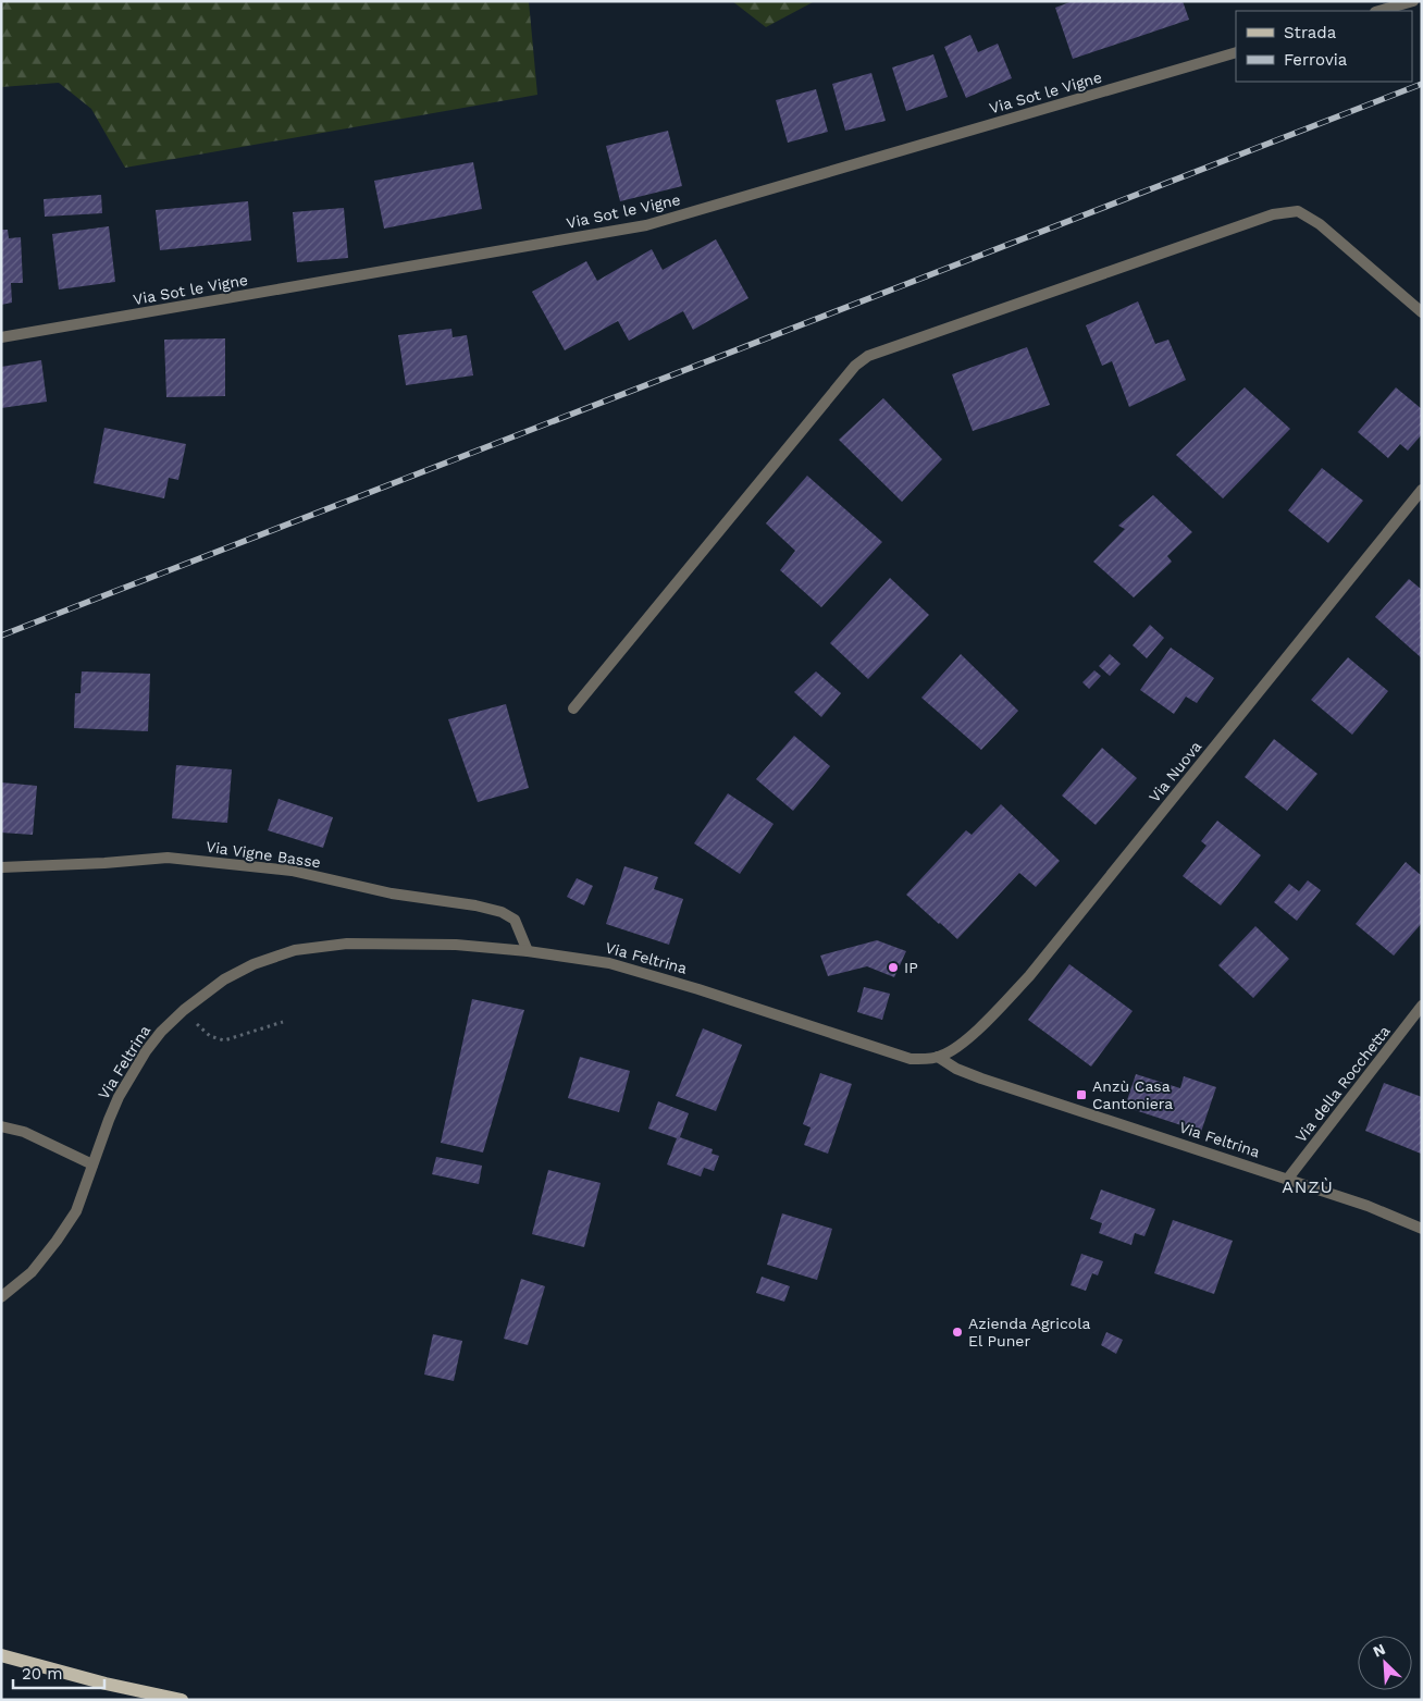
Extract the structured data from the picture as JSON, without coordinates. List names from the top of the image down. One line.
{"streets":{"street":["Via Sot le Vigne","Via Nuova","Via Vigne Basse","Via Feltrina","Via della Rocchetta"]},"crossings":[["Via Nuova","Via Feltrina"],["Via Vigne Basse","Via Feltrina"],["Via Feltrina","Via della Rocchetta"]],"districts":["ANZÙ"],"places":{"other":["IP","Azienda Agricola El Puner"],"transit":["Anzù Casa Cantoniera"]},"legend":["Strada","Ferrovia"],"scale_bar":"20 m","north":"top left"}
